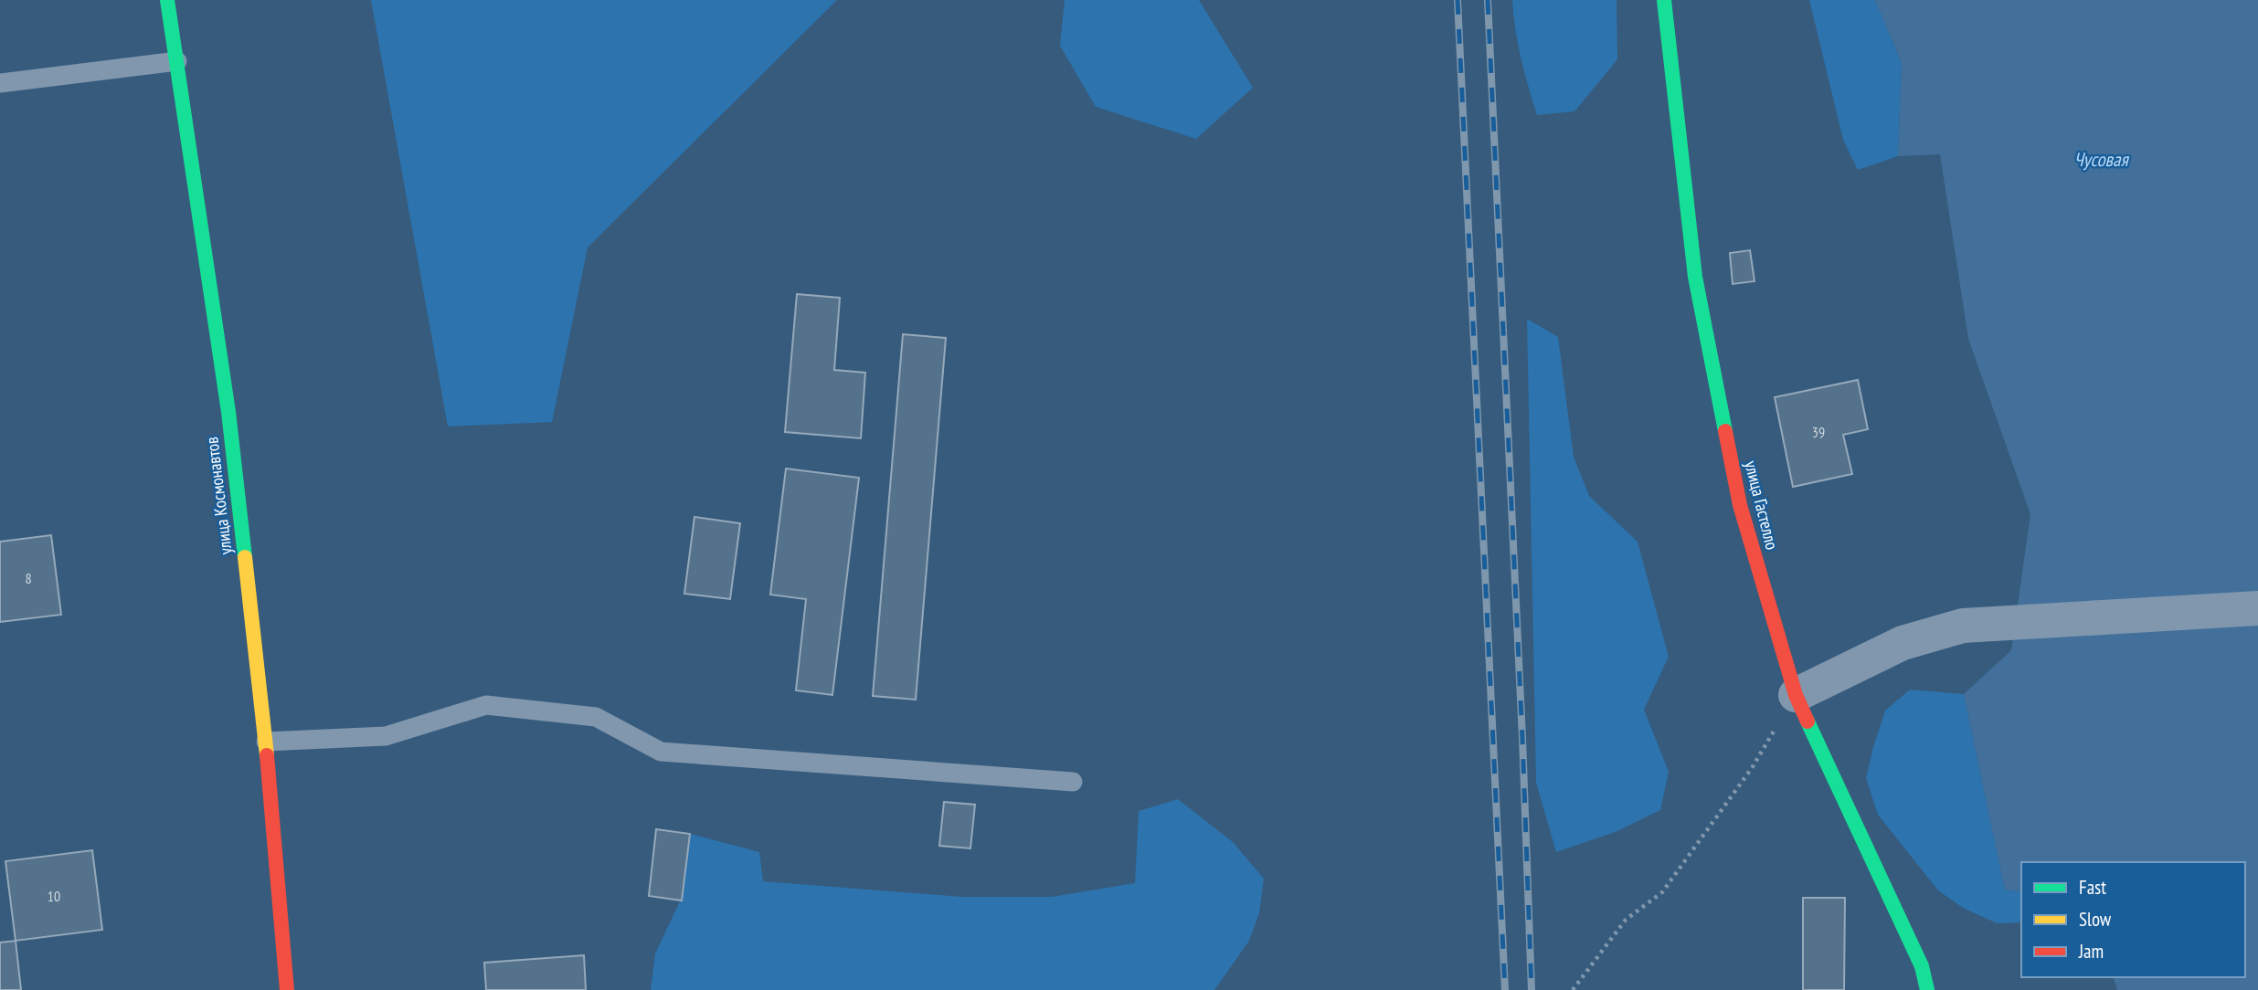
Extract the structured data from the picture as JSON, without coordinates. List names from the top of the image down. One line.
{"streets":{"street":["улица Космонавтов","улица Гастелло"]},"water":["Чусовая"],"house_numbers":["39","8","10"],"legend":["Fast","Slow","Jam"]}
